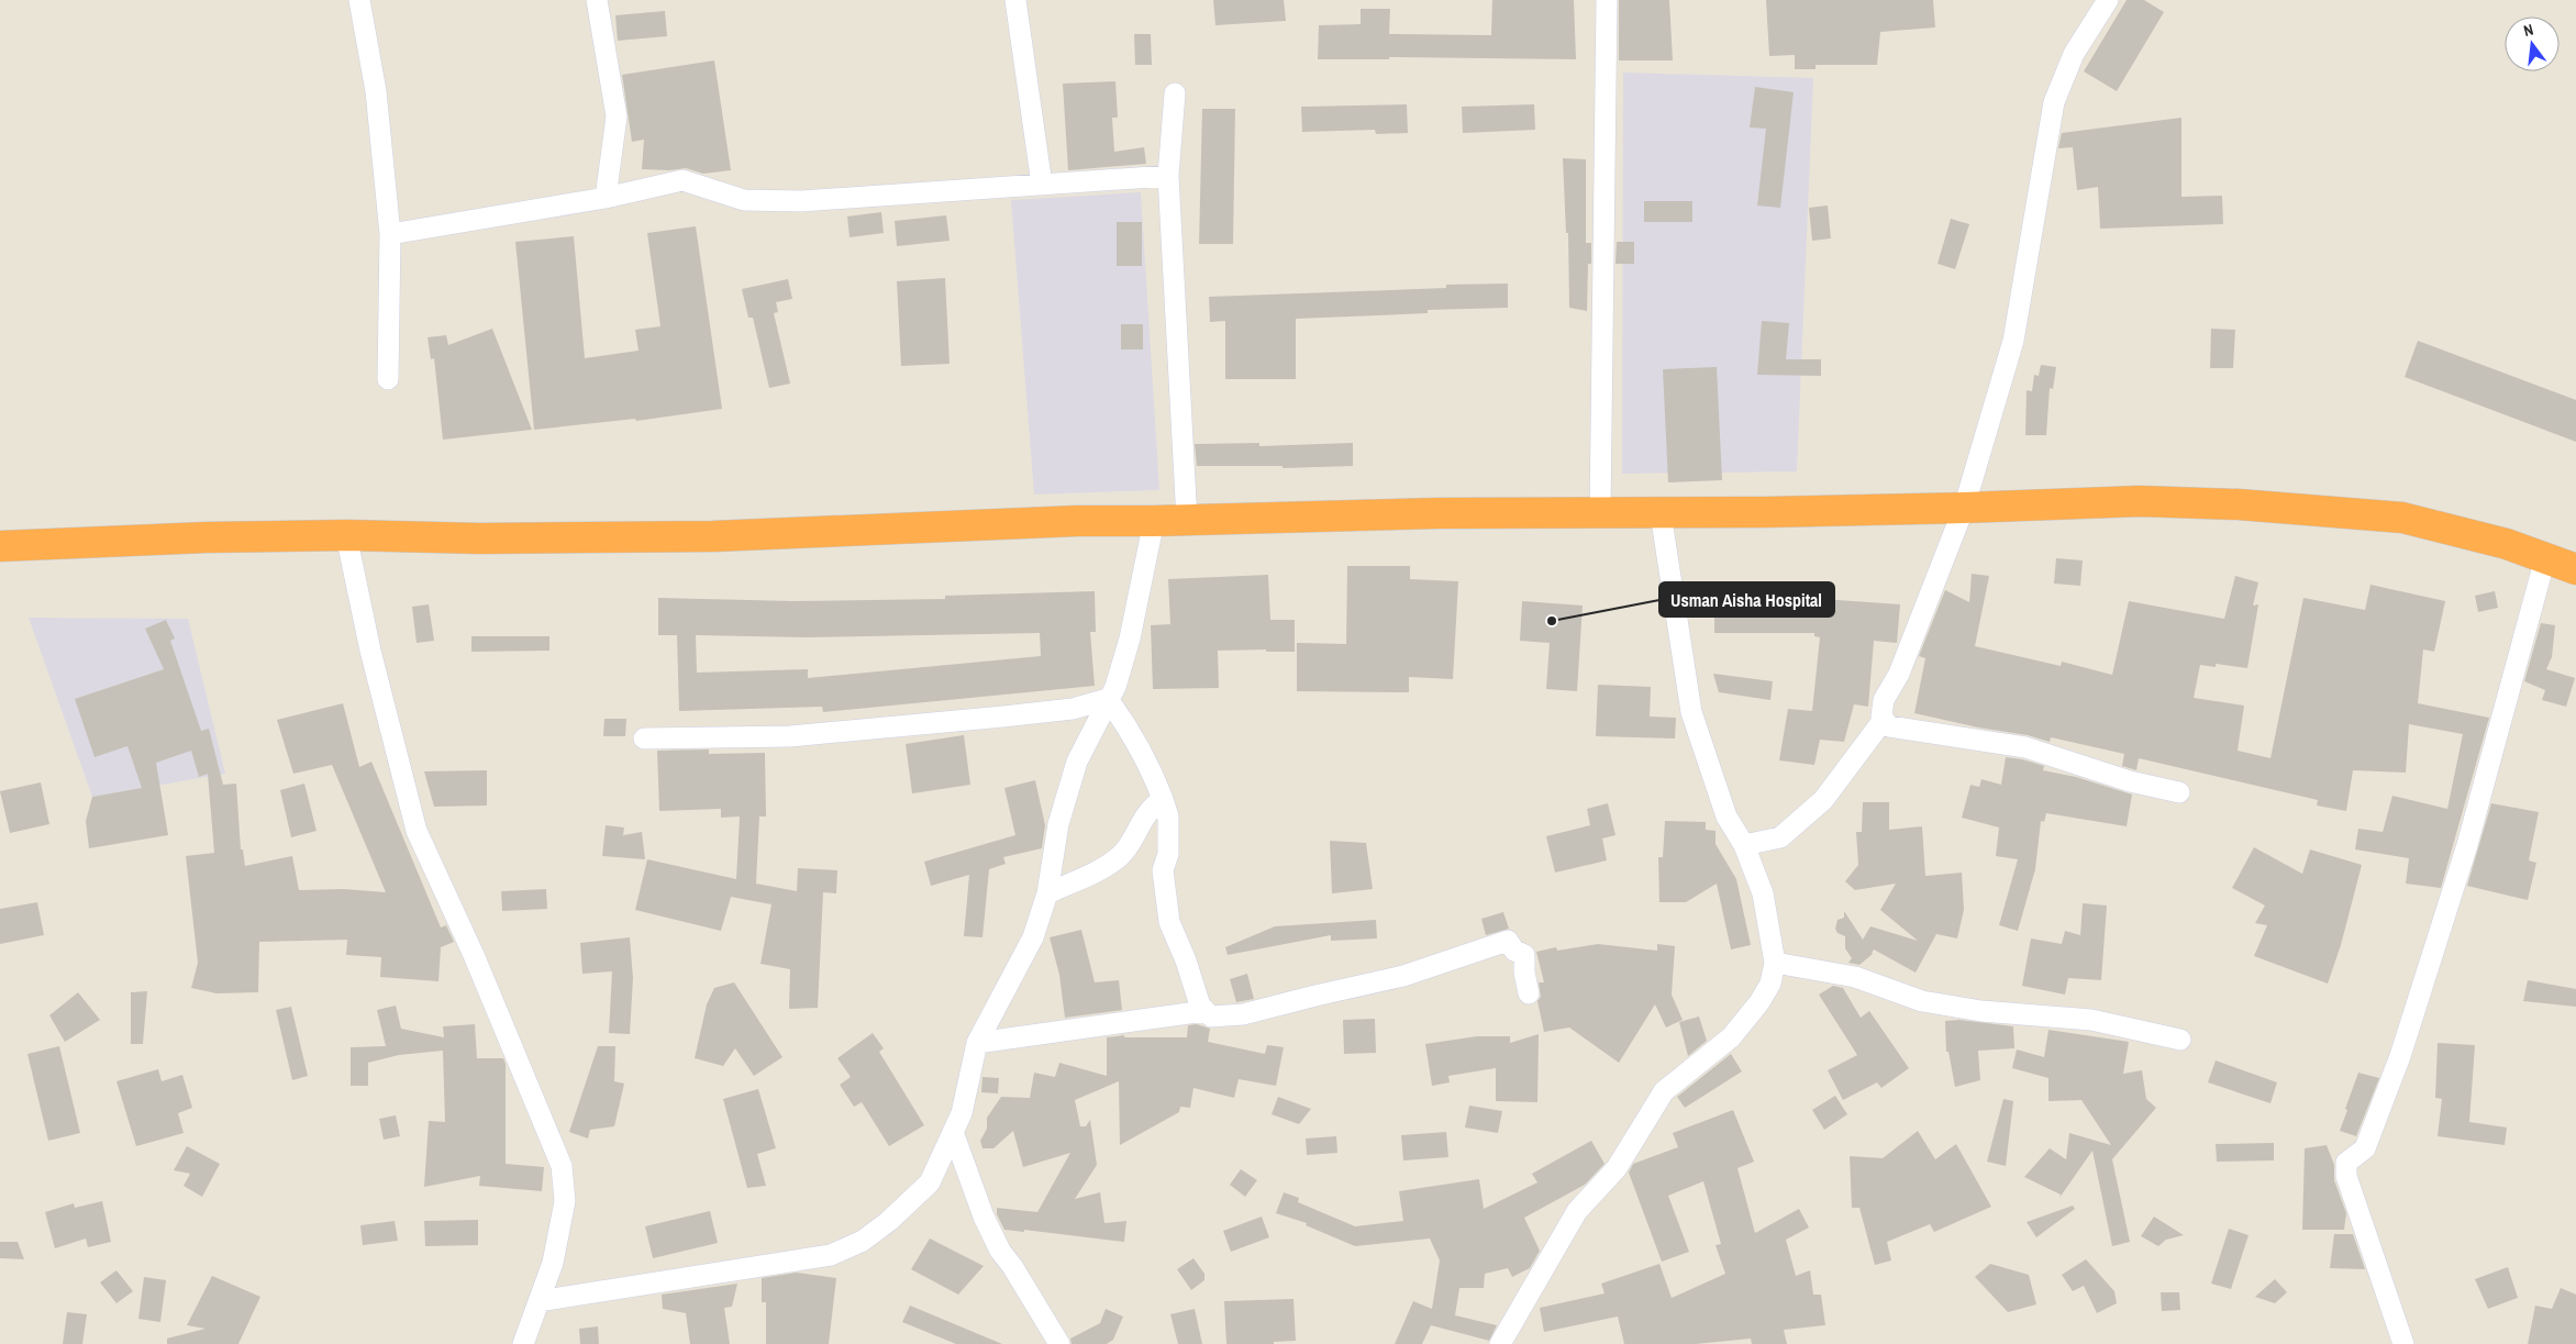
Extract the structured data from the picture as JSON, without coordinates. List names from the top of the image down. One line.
{"places":["Usman Aisha Hospital"],"north":"top"}
